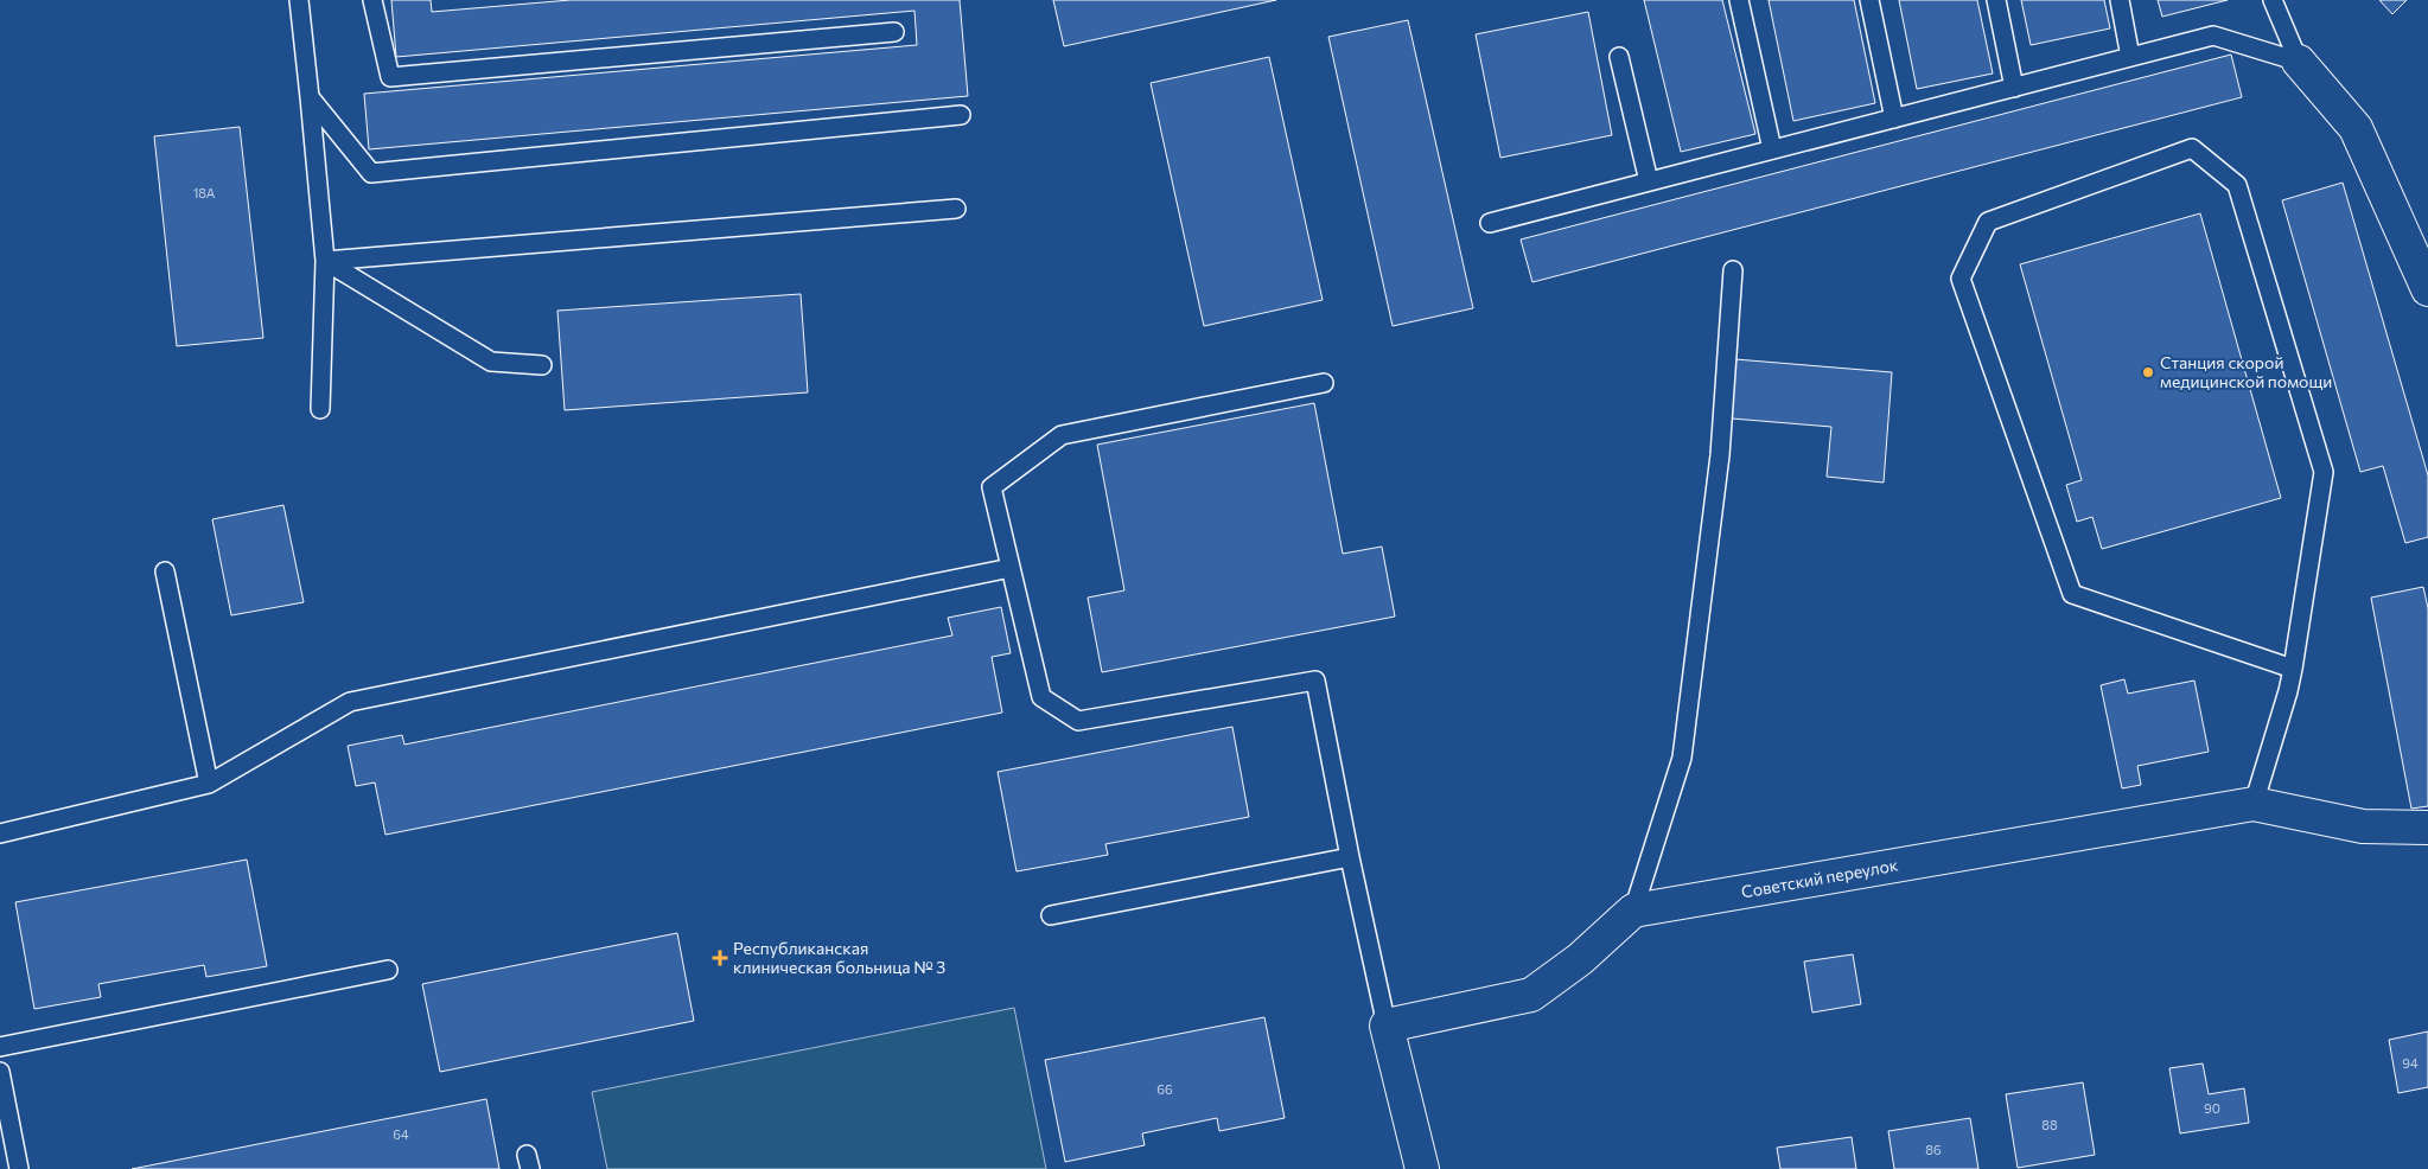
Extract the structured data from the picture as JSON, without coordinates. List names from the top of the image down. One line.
{"streets":{"street":["Советский переулок"]},"places":{"other":["Станция скорой медицинской помощи"],"health":["Республиканская клиническая больница № 3"]},"house_numbers":["18А","94","66","90","88","64","86"]}
